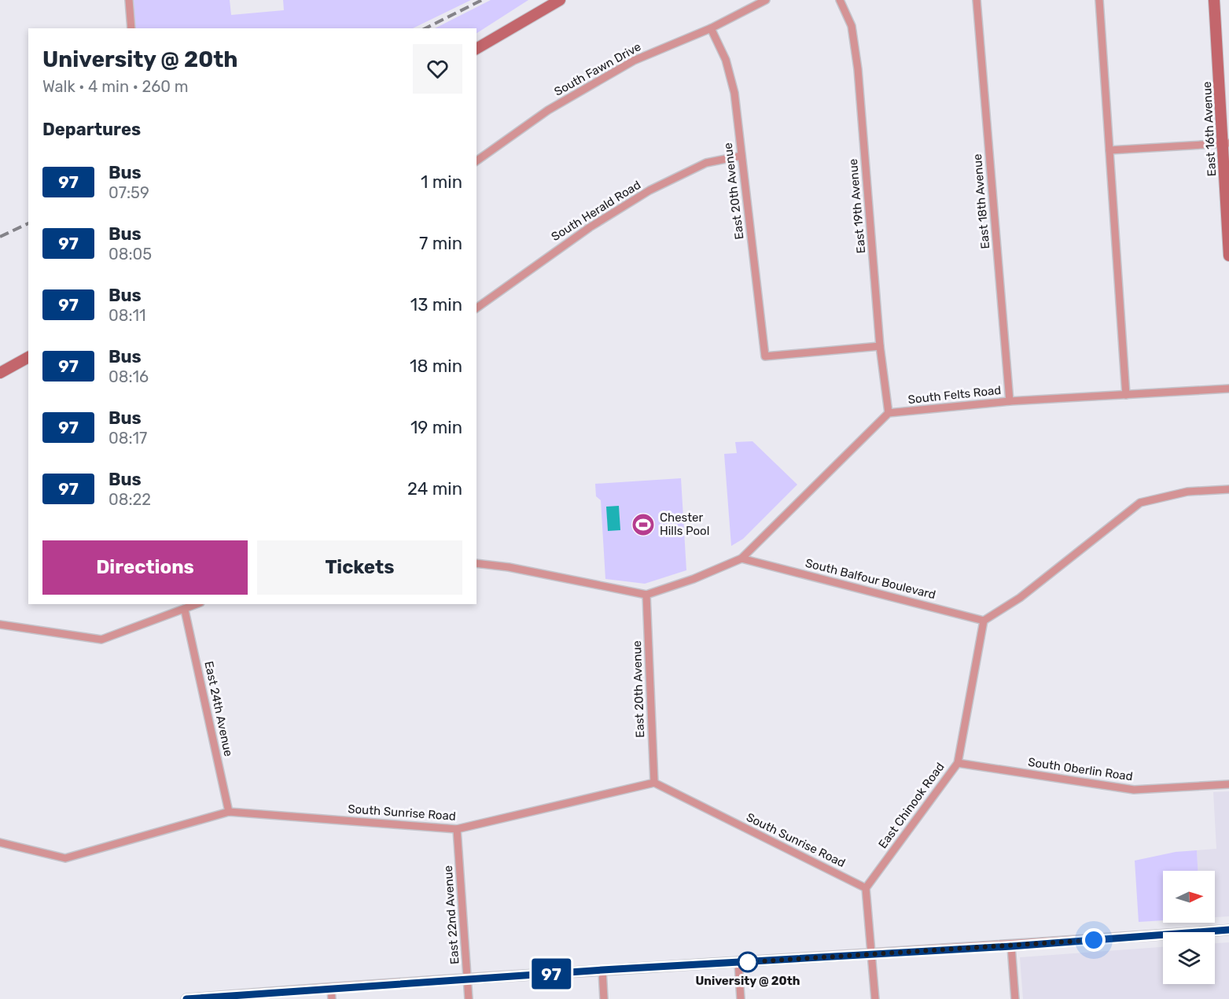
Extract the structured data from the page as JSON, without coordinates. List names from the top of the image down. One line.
{"streets":{"main road":["East 16th Avenue"],"street":["South Fawn Drive","East 20th Avenue","East 18th Avenue","East 19th Avenue","South Herald Road","South Felts Road","South Balfour Boulevard","East 24th Avenue","South Oberlin Road","East Chinook Road","South Sunrise Road","East 22nd Avenue"]},"crossings":[["South Fawn Drive","East 20th Avenue"],["East 20th Avenue","East 19th Avenue"],["East 20th Avenue","South Herald Road"],["East 20th Avenue","South Sunrise Road"],["East 18th Avenue","South Felts Road"],["East 19th Avenue","South Felts Road"],["South Balfour Boulevard","East Chinook Road"],["East 24th Avenue","South Sunrise Road"],["South Oberlin Road","East Chinook Road"],["East Chinook Road","South Sunrise Road"],["South Sunrise Road","East 22nd Avenue"]],"places":{"sports":["Chester Hills Pool"],"other":["University @ 20th"]},"lines":["bus line 97"],"north":"right","page":{"on_map":"97","heading":[["University @ 20th","Walk · 4 min · 260 m"],"Departures"],"list":[{"mark":"97","name":"Bus","note":"07:59","value":"1 min"},{"mark":"97","name":"Bus","note":"08:05","value":"7 min"},{"mark":"97","name":"Bus","note":"08:11","value":"13 min"},{"mark":"97","name":"Bus","note":"08:16","value":"18 min"},{"mark":"97","name":"Bus","note":"08:17","value":"19 min"},{"mark":"97","name":"Bus","note":"08:22","value":"24 min"}],"buttons":["Directions","Tickets"]}}
